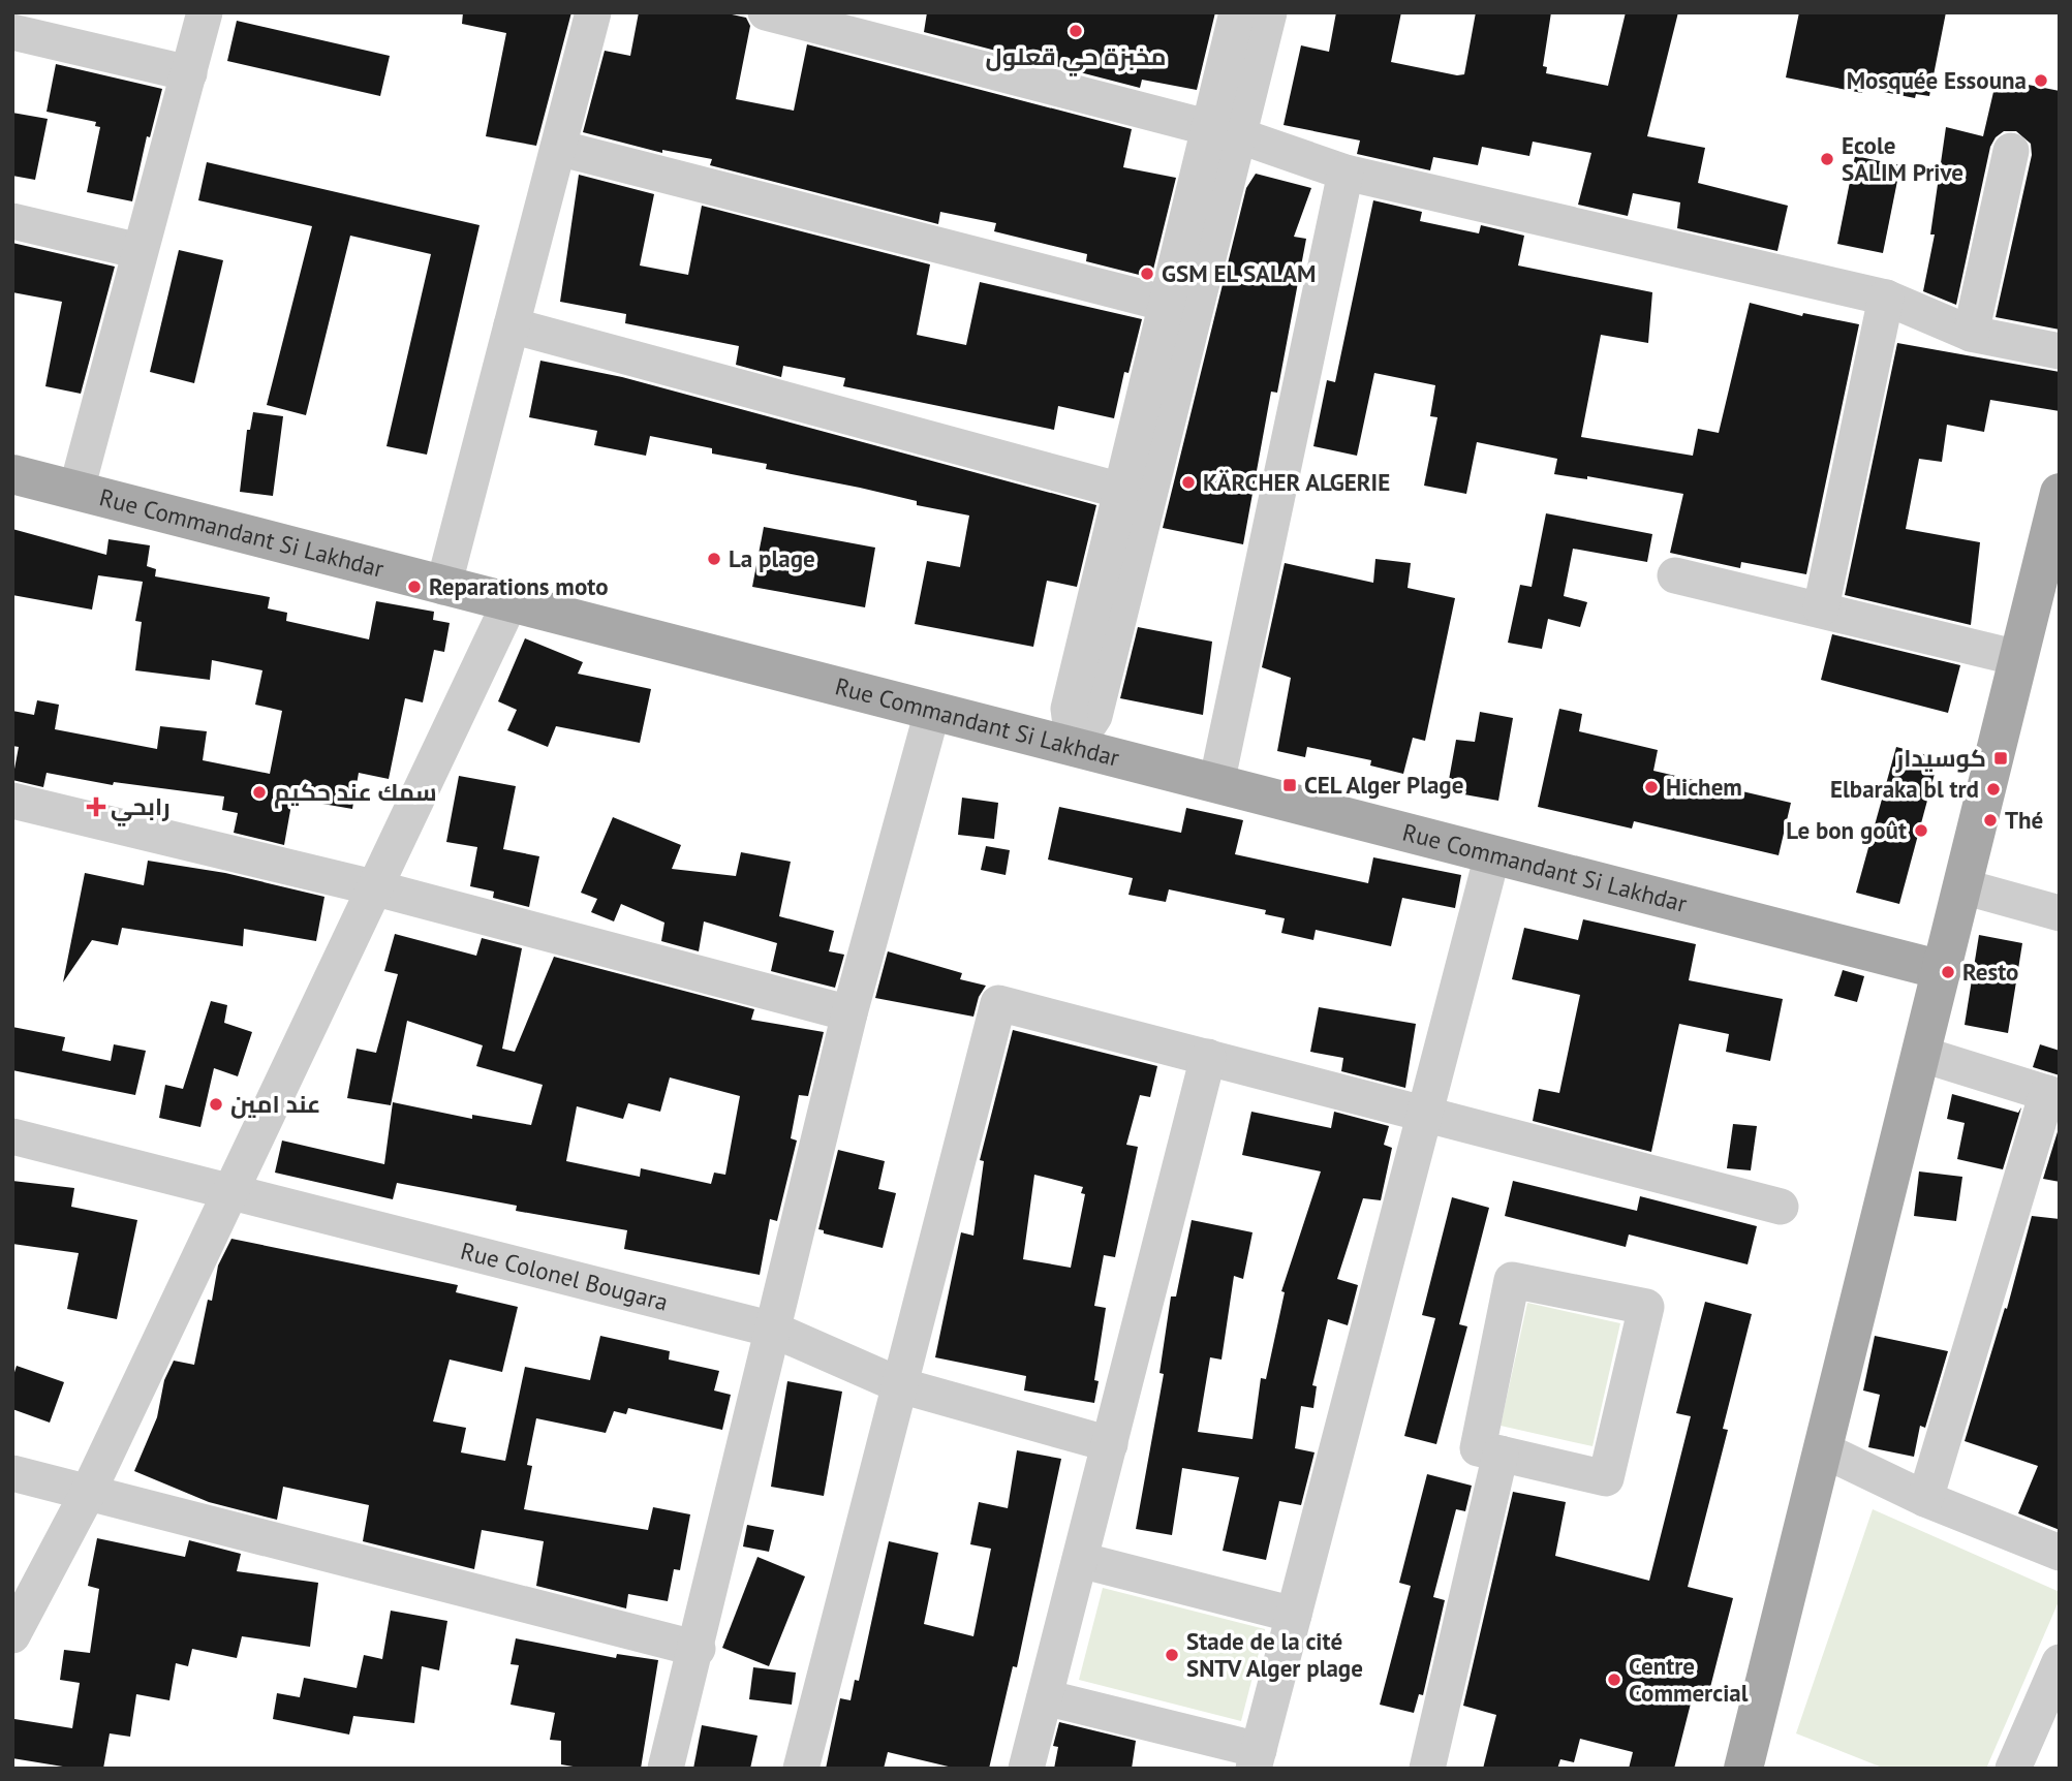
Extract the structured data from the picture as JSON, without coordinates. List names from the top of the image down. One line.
{"streets":{"main road":["Rue Commandant Si Lakhdar"],"street":["Rue Colonel Bougara"]},"places":{"other":["مخبزة حي قعلول","Mosquée Essouna","Ecole SALIM Prive","GSM EL SALAM","KÄRCHER ALGERIE","La plage","Reparations moto","Hichem","Elbaraka bl trd","سمك عند حكيم","Thé","Le bon goût","Resto","عند امين","Stade de la cité SNTV Alger plage","Centre Commercial"],"transit":["كوسيدار","CEL Alger Plage"],"health":["رابحي"]}}
